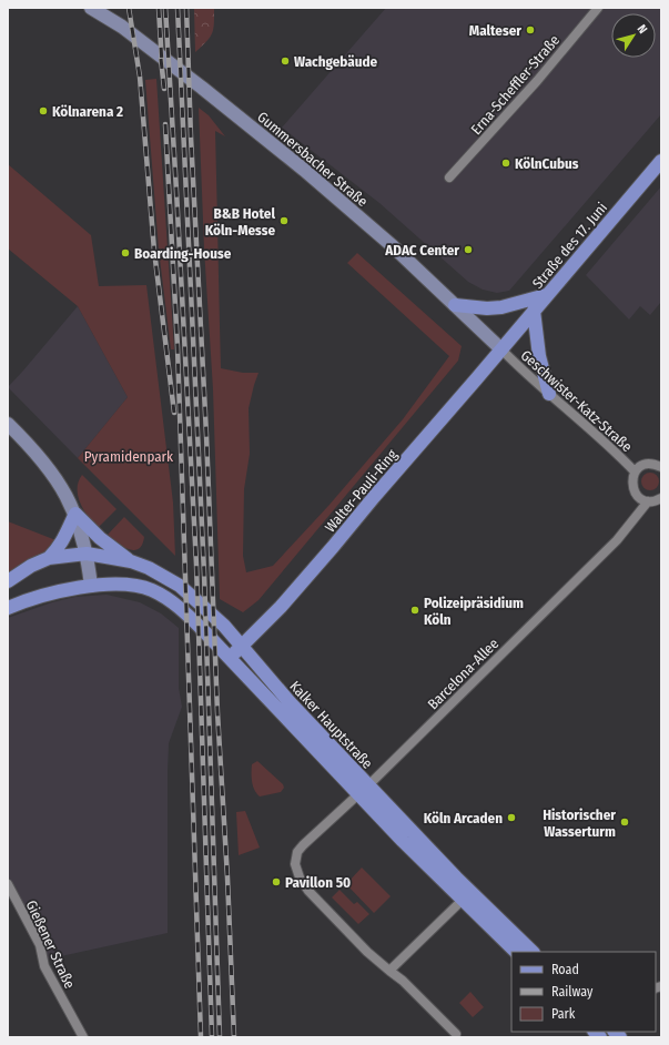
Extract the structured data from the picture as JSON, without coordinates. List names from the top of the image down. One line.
{"streets":{"main road":["Straße des 17. Juni","Walter-Pauli-Ring","Kalker Hauptstraße"],"street":["Erna-Scheffler-Straße","Gummersbacher Straße","Geschwister-Katz-Straße","Barcelona-Allee","Gießener Straße"]},"crossings":[["Gummersbacher Straße","Straße des 17. Juni"],["Gummersbacher Straße","Geschwister-Katz-Straße"],["Gummersbacher Straße","Walter-Pauli-Ring"],["Straße des 17. Juni","Geschwister-Katz-Straße"],["Straße des 17. Juni","Walter-Pauli-Ring"],["Geschwister-Katz-Straße","Walter-Pauli-Ring"],["Walter-Pauli-Ring","Kalker Hauptstraße"],["Barcelona-Allee","Kalker Hauptstraße"]],"parks":["Pyramidenpark"],"places":["Malteser","Wachgebäude","Kölnarena 2","KölnCubus","B&B Hotel Köln-Messe","ADAC Center","Boarding-House","Polizeipräsidium Köln","Köln Arcaden","Historischer Wasserturm","Pavillon 50"],"legend":["Road","Railway","Park"],"north":"top right"}
